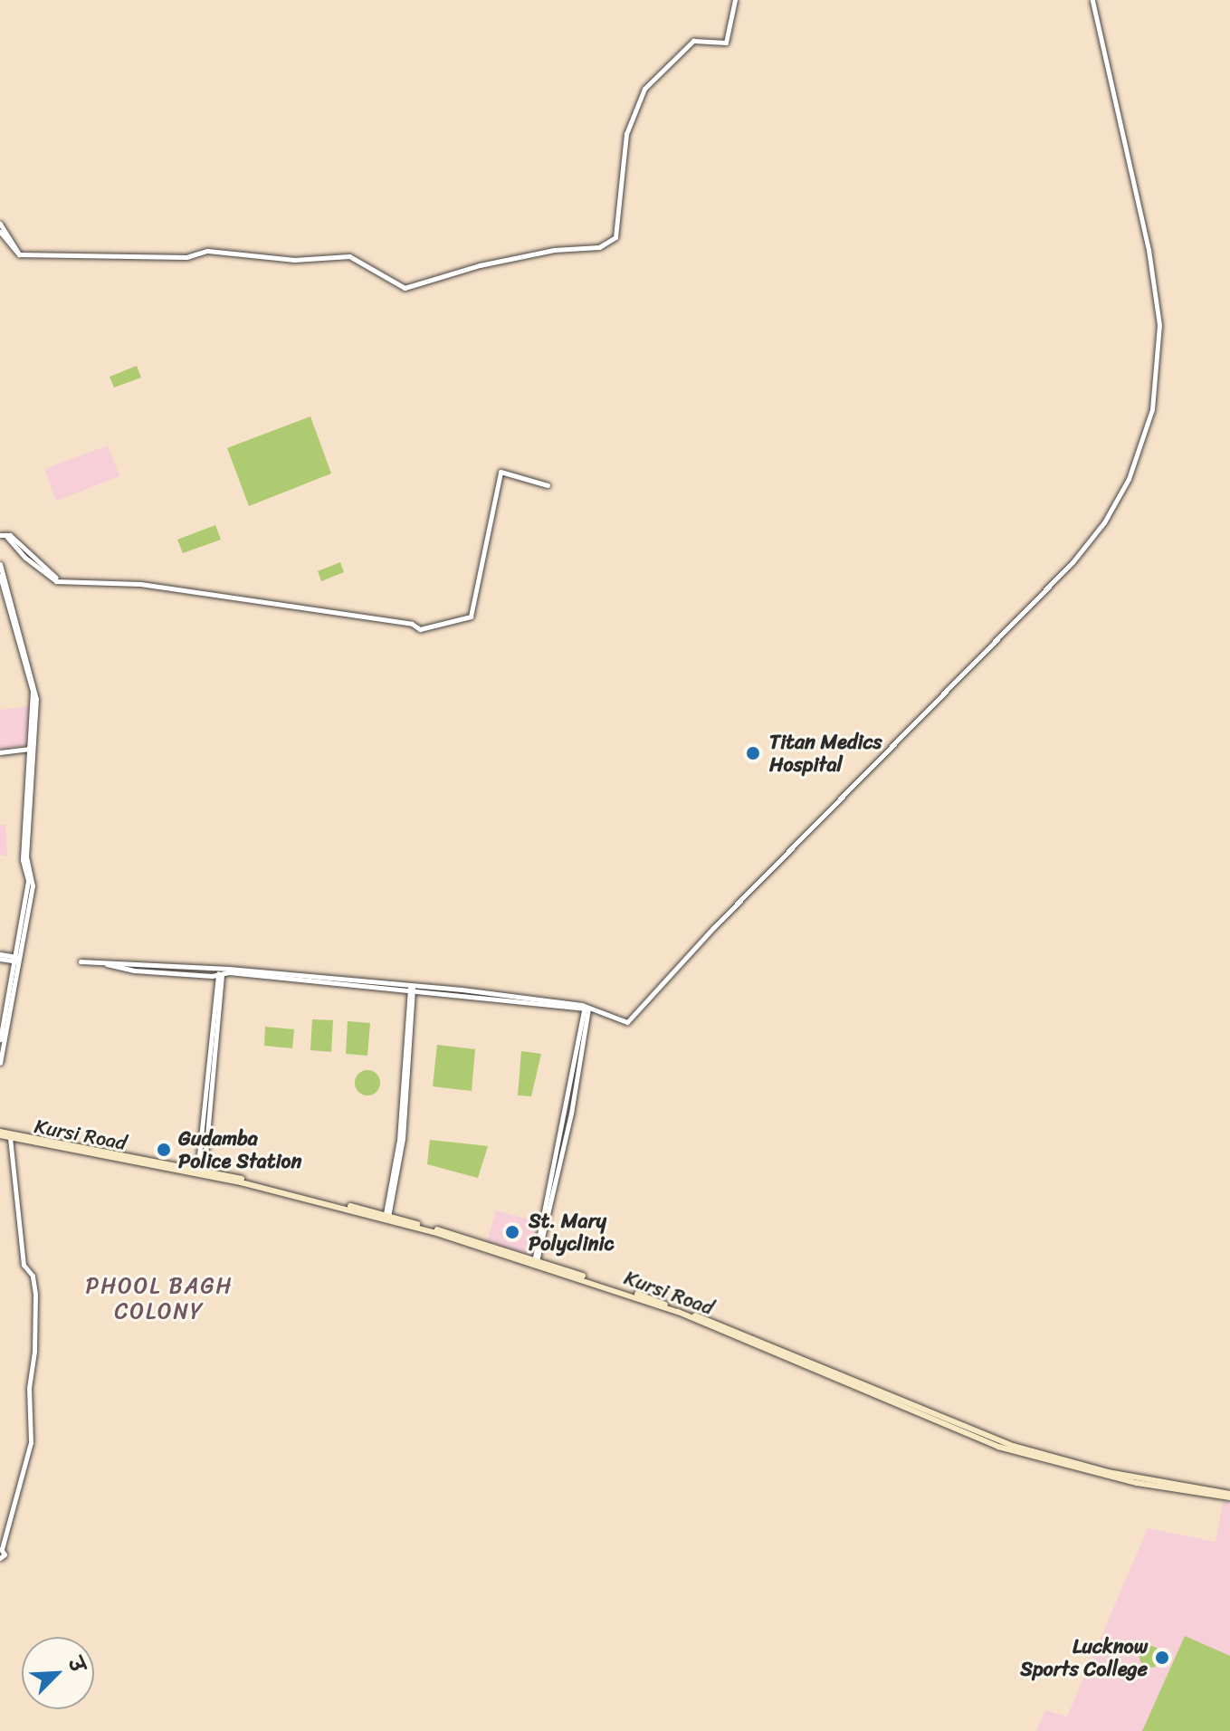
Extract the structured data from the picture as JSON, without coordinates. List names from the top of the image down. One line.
{"streets":{"main road":["Kursi Road"]},"districts":["PHOOL BAGH COLONY"],"places":["Titan Medics Hospital","Gudamba Police Station","St. Mary Polyclinic","Lucknow Sports College"],"north":"top right"}
